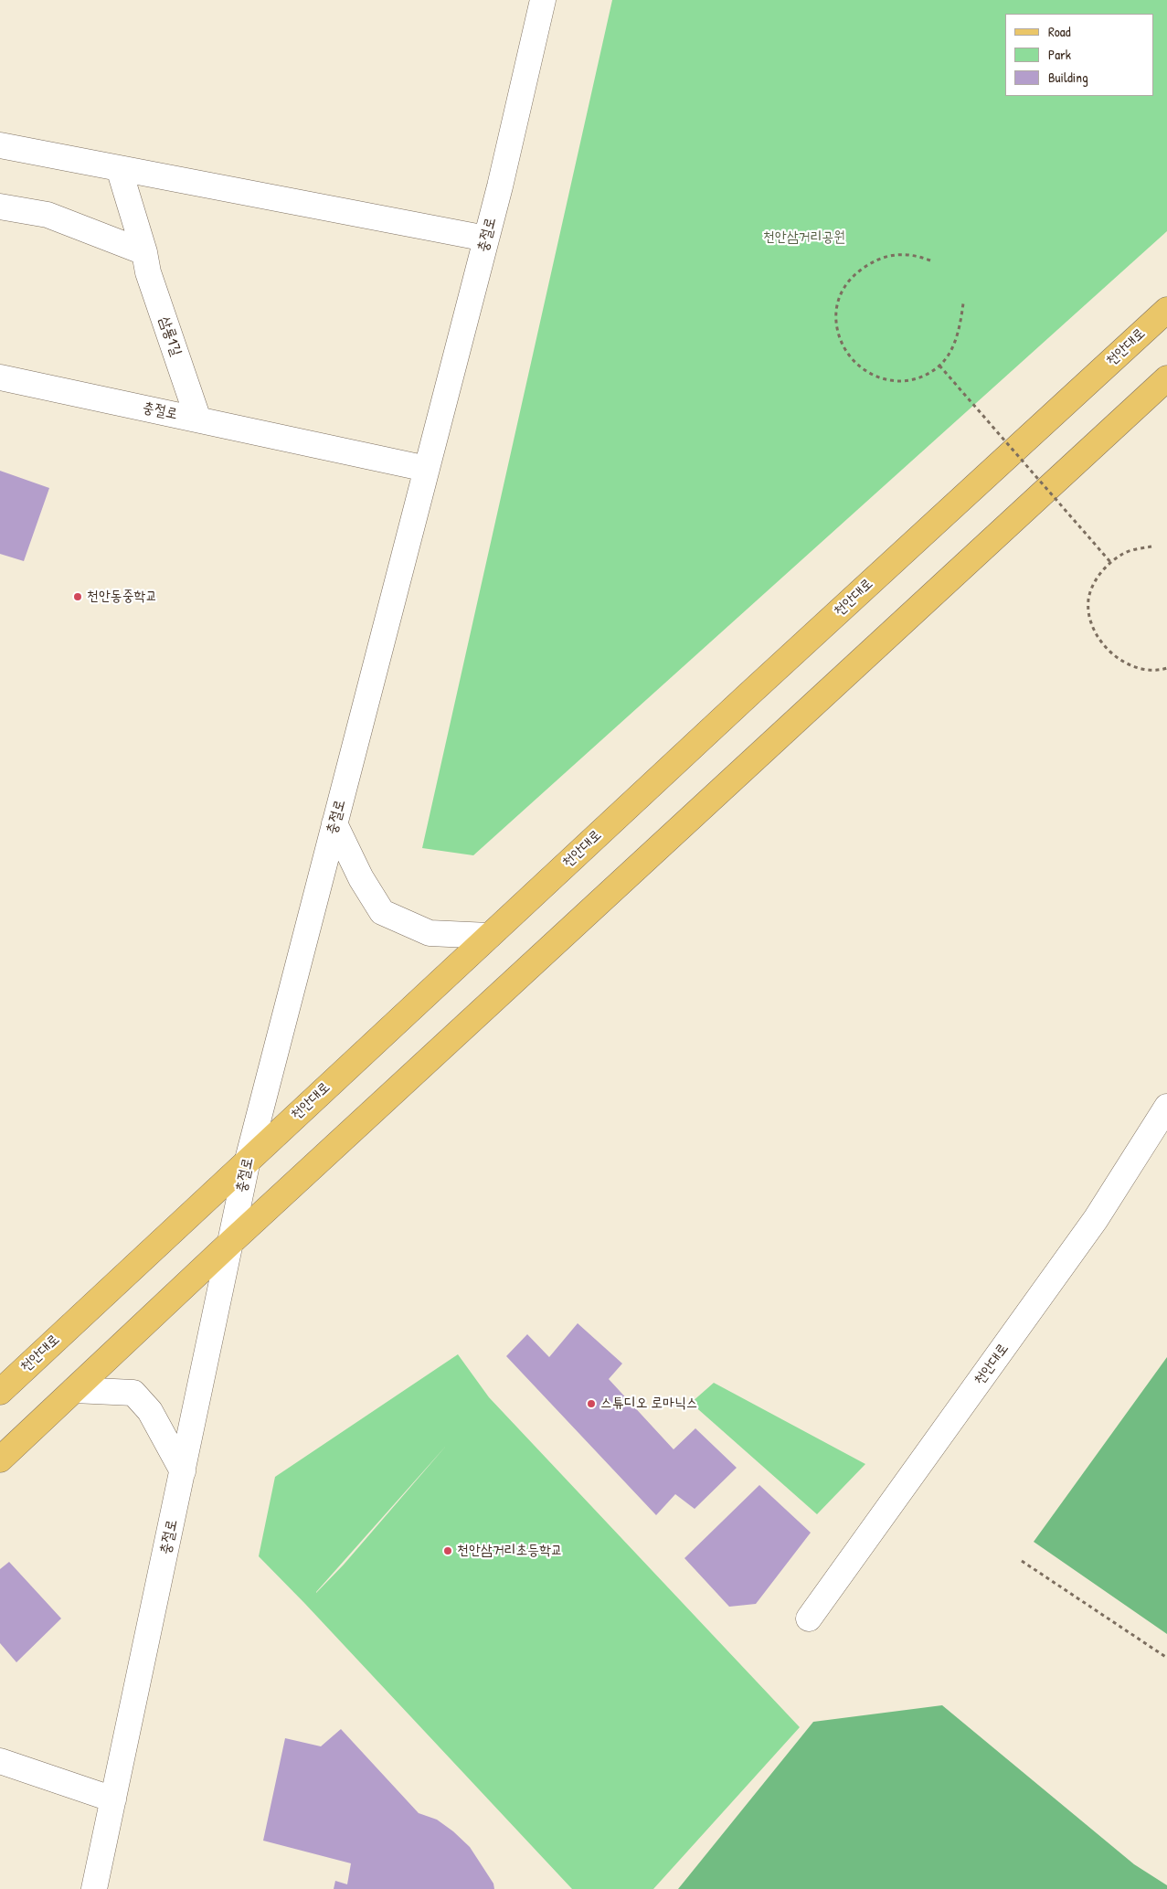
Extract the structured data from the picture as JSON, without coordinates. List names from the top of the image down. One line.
{"streets":{"main road":["천안대로"],"street":["충절로","삼룡1길"]},"crossings":[["충절로","삼룡1길"],["충절로","천안대로"]],"parks":["천안삼거리공원"],"places":["천안동중학교","스튜디오 로마닉스","천안삼거리초등학교"],"legend":["Road","Park","Building"]}
